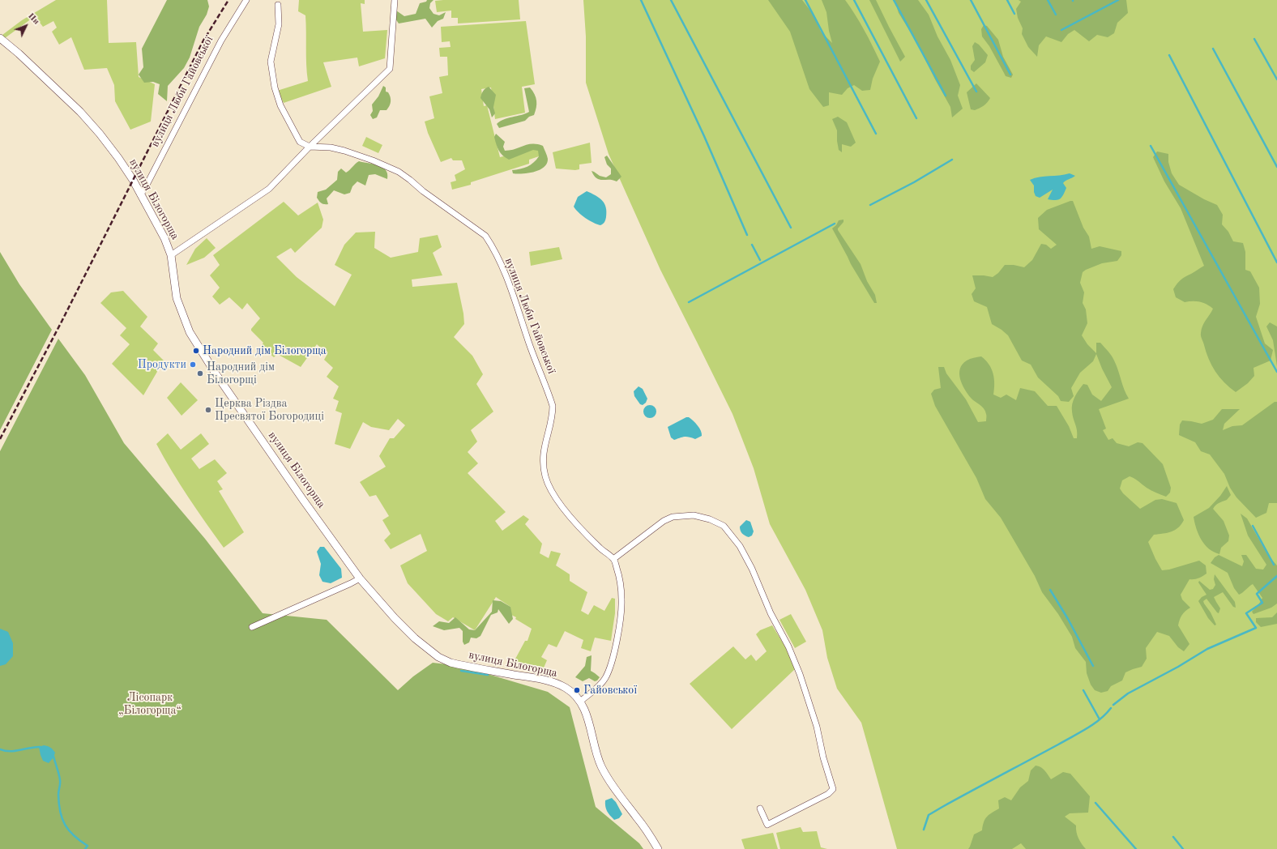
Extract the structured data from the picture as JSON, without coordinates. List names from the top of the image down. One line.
{"streets":{"street":["вулиця Люби Гайовської","вулиця Білогорща"]},"crossings":[["вулиця Люби Гайовської","вулиця Білогорща"]],"parks":["Лісопарк „Білогорща“"],"places":["Народний дім Білогорща","Продукти","Народний дім Білогорщі","Церква Різдва Пресвятої Богородиці","Гайовської"],"north":"top right"}
